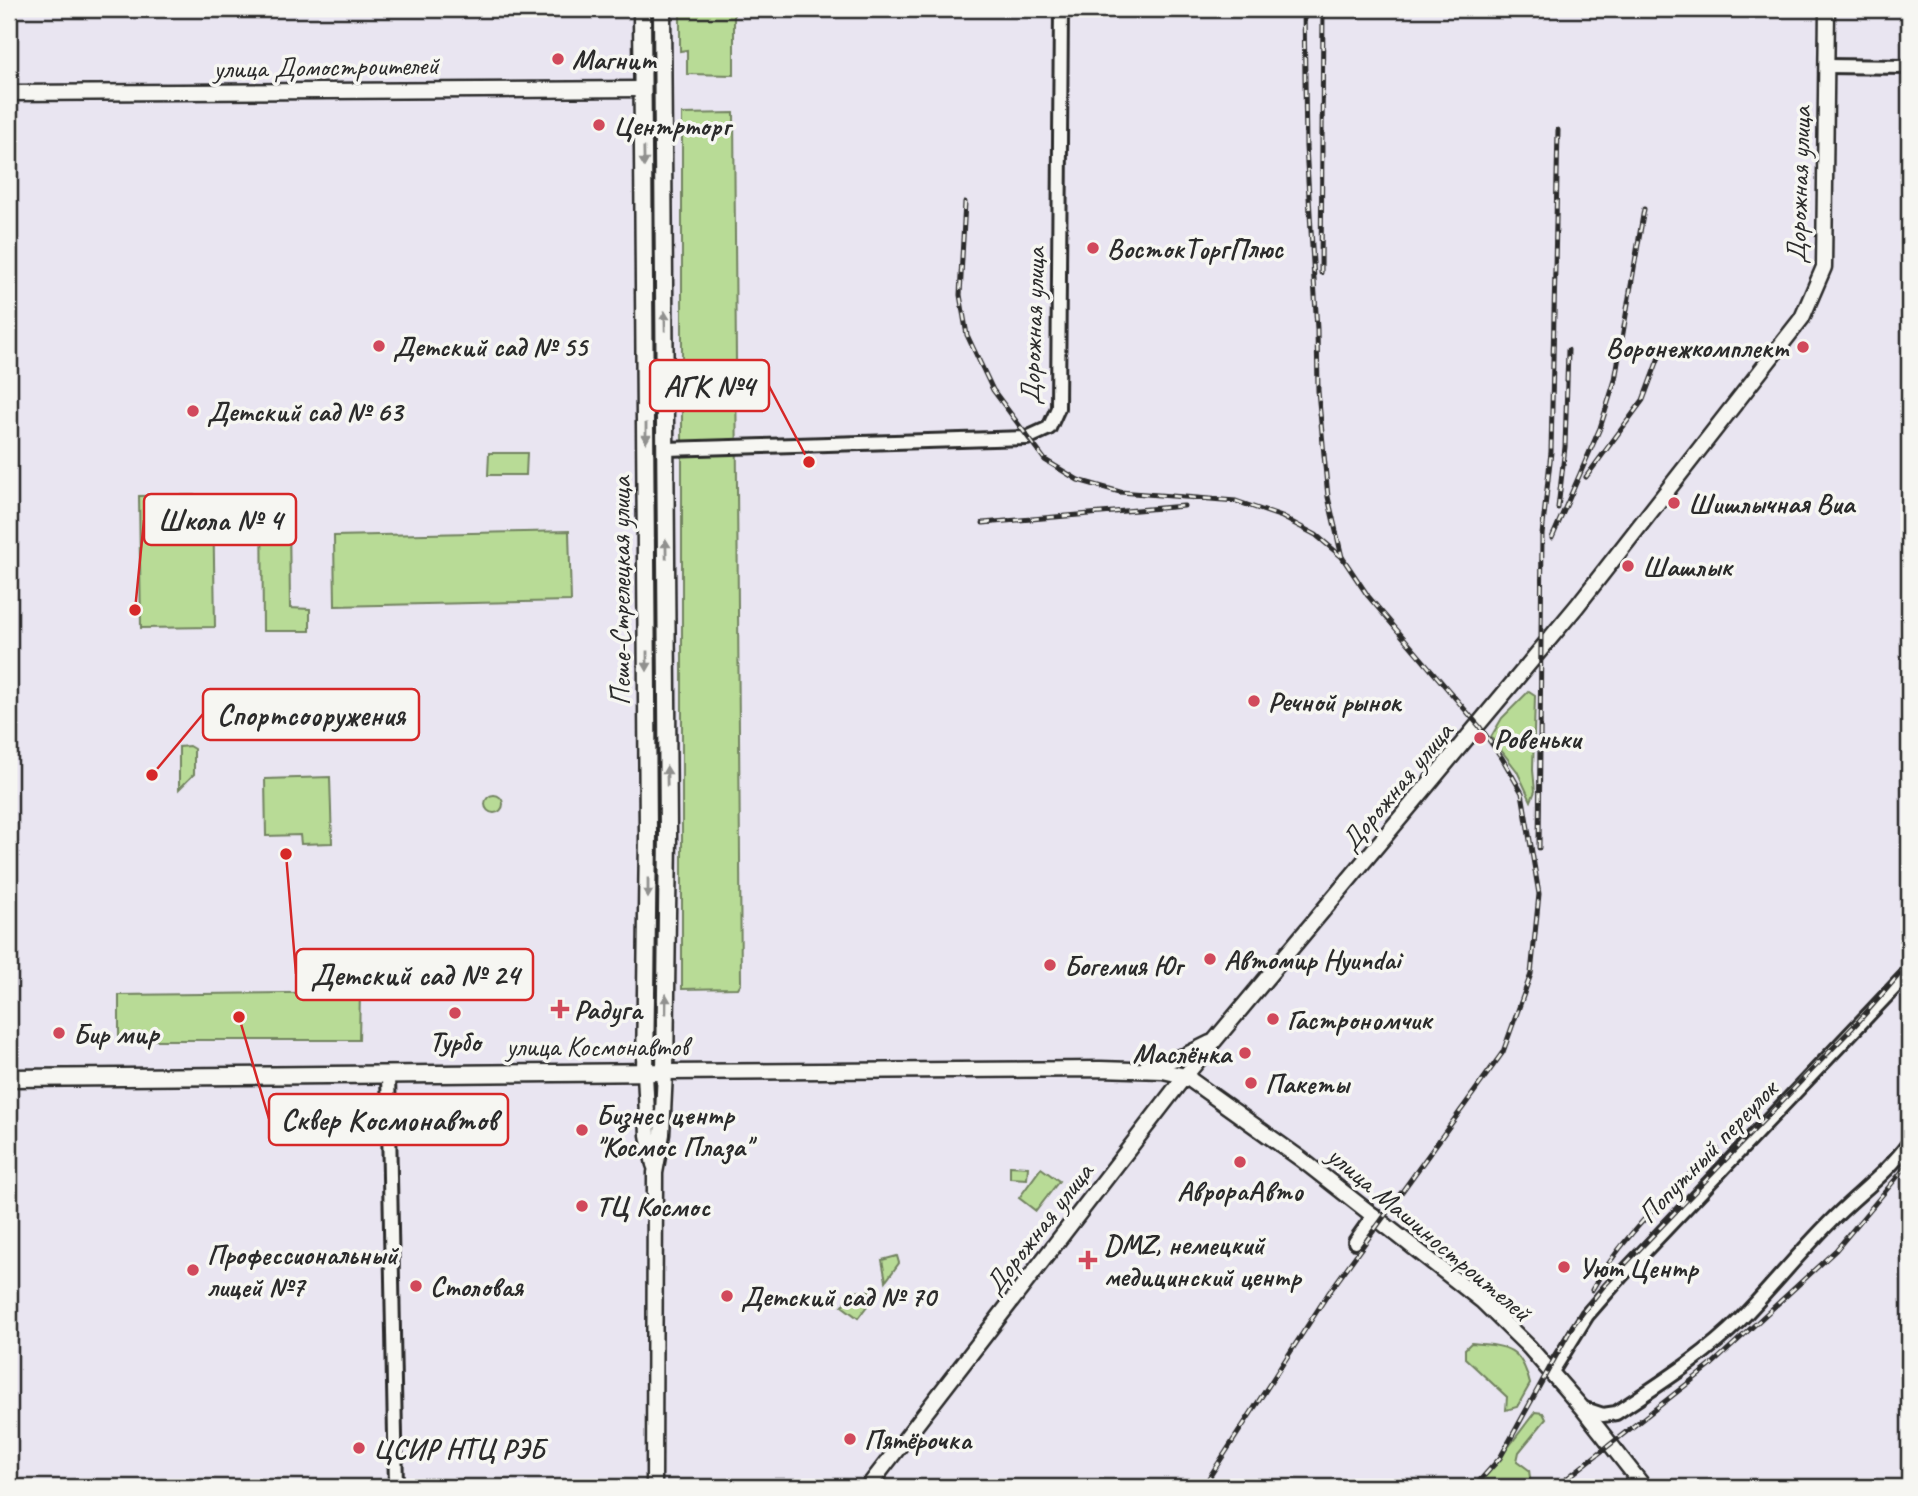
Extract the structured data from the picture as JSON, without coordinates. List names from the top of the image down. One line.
{"streets":{"main road":["Пеше-Стрелецкая улица","улица Космонавтов"],"street":["улица Домостроителей","Дорожная улица","Попутный переулок","улица Машиностроителей"]},"crossings":[["улица Домостроителей","Пеше-Стрелецкая улица"],["Дорожная улица","Пеше-Стрелецкая улица"],["Дорожная улица","улица Космонавтов"],["Дорожная улица","улица Машиностроителей"],["Пеше-Стрелецкая улица","улица Космонавтов"],["улица Космонавтов","улица Машиностроителей"],["Попутный переулок","улица Машиностроителей"]],"places":{"other":["Магнит","Центрторг","ВостокТоргПлюс","Детский сад № 55","Воронежкомплект","Детский сад № 63","АГК №4","Шишлычная Виа","Шашлык","Школа № 4","Речной рынок","Ровеньки","Спортсооружения","Детский сад № 24","Автомир Hyundai","Богемия Юг","Турбо","Сквер Космонавтов","Гастрономчик","Бир мир","Маслёнка","Пакеты","Бизнес центр \"Космос Плаза\"","АврораАвто","ТЦ Космос","Уют Центр","Профессиональный лицей №7","Столовая","Детский сад № 70","Пятёрочка","ЦСИР НТЦ РЭБ"],"health":["Радуга","DMZ, немецкий медицинский центр"]}}
